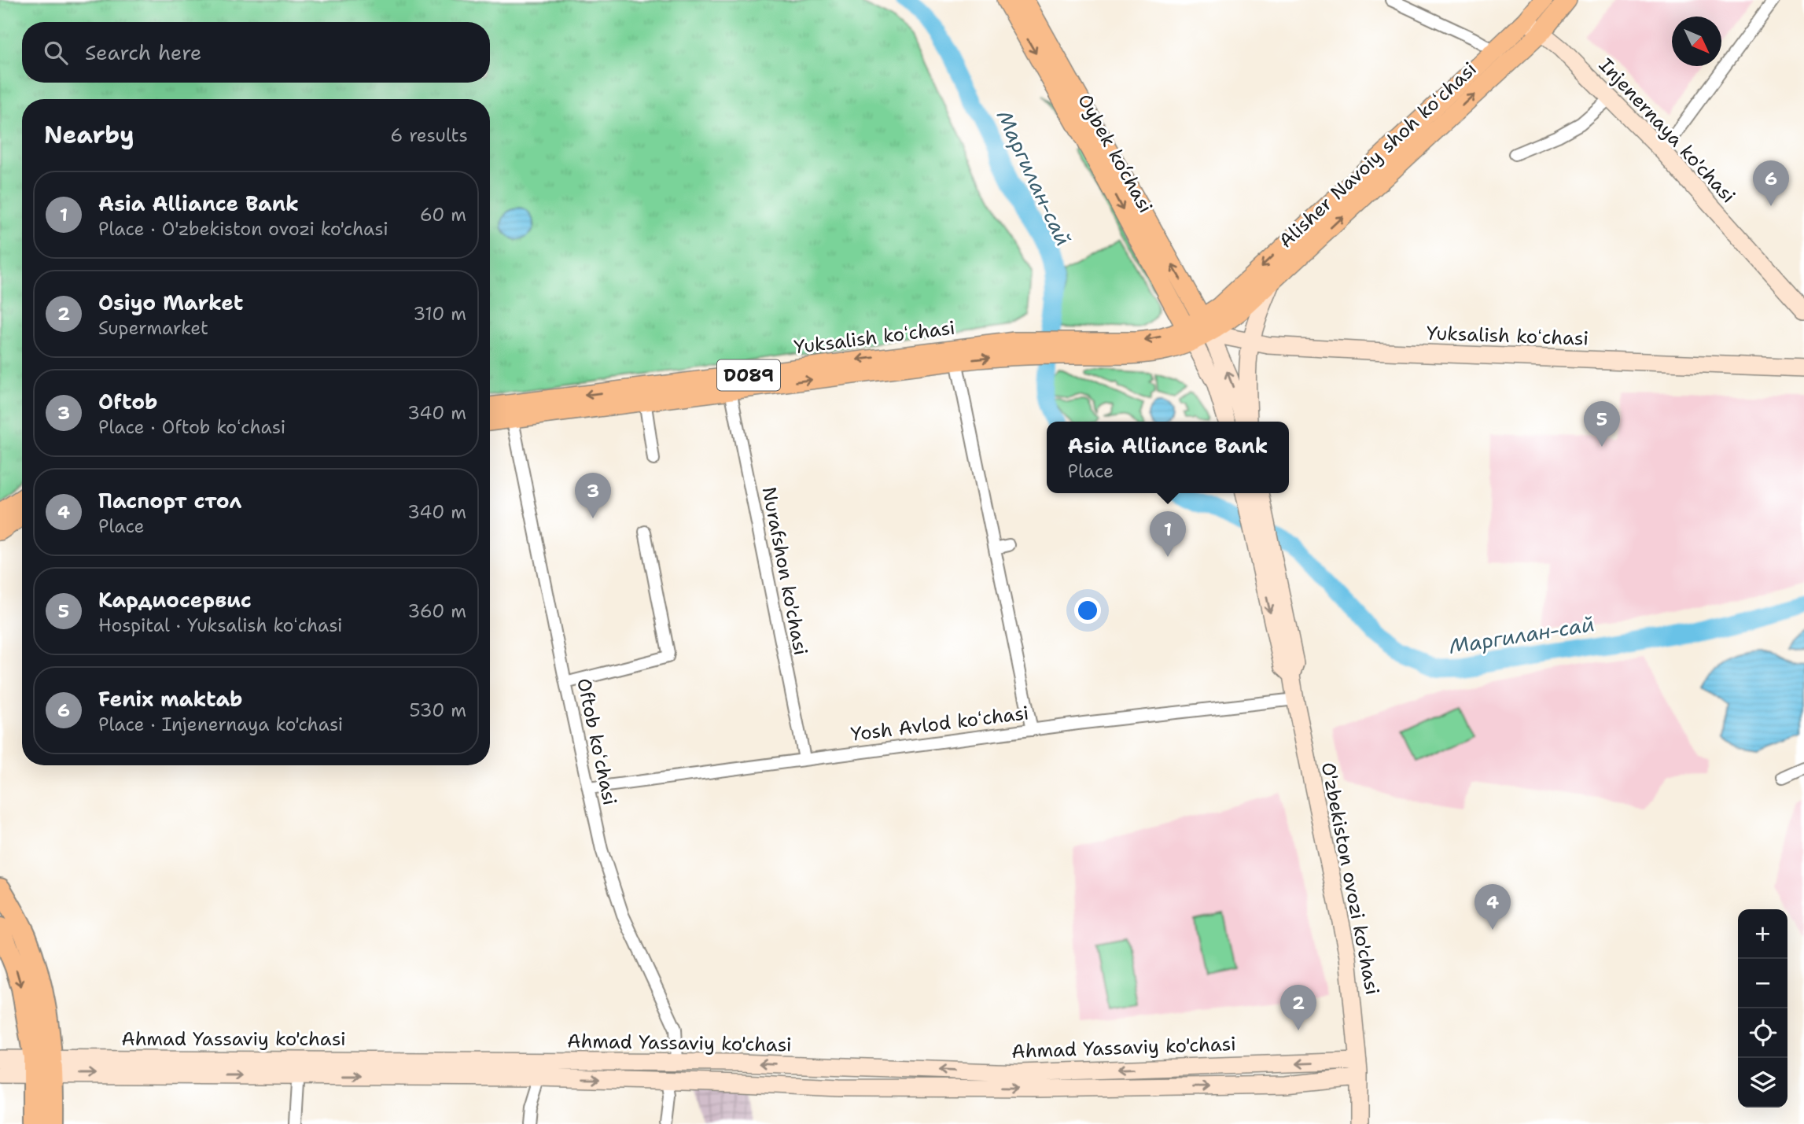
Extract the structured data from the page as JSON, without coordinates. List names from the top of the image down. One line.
{"streets":{"main road":["Injenernaya ko'chasi","Oybek ko‘chasi","Alisher Navoiy shoh koʻchasi","Yuksalish koʻchasi","D089","O'zbekiston ovozi ko'chasi","Ahmad Yassaviy ko'chasi"],"street":["Nurafshon ko'chasi","Yosh Avlod koʻchasi","Oftob koʻchasi"]},"crossings":[["Injenernaya ko'chasi","Alisher Navoiy shoh koʻchasi"],["Oybek ko‘chasi","Alisher Navoiy shoh koʻchasi"],["Oybek ko‘chasi","Yuksalish koʻchasi"],["Alisher Navoiy shoh koʻchasi","Yuksalish koʻchasi"],["Yuksalish koʻchasi","Nurafshon ko'chasi"],["Yuksalish koʻchasi","Oftob koʻchasi"],["Nurafshon ko'chasi","Yosh Avlod koʻchasi"],["Yosh Avlod koʻchasi","Oftob koʻchasi"],["Yosh Avlod koʻchasi","O'zbekiston ovozi ko'chasi"],["Oftob koʻchasi","Ahmad Yassaviy ko'chasi"],["O'zbekiston ovozi ko'chasi","Ahmad Yassaviy ko'chasi"]],"water":["Маргилан-сай"],"north":"bottom right","page":{"search":"Search here","heading":["Nearby","6 results"],"pins":["6","5","3","1","4","2"],"list":[{"mark":"1","name":"Asia Alliance Bank","note":"Place · O'zbekiston ovozi ko'chasi","value":"60 m"},{"mark":"2","name":"Osiyo Market","note":"Supermarket","value":"310 m"},{"mark":"3","name":"Oftob","note":"Place · Oftob koʻchasi","value":"340 m"},{"mark":"4","name":"Паспорт стол","note":"Place","value":"340 m"},{"mark":"5","name":"Кардиосервис","note":"Hospital · Yuksalish koʻchasi","value":"360 m"},{"mark":"6","name":"Fenix maktab","note":"Place · Injenernaya ko'chasi","value":"530 m"}],"popup":["Asia Alliance Bank","Place"],"map_buttons":["+","−"]}}
